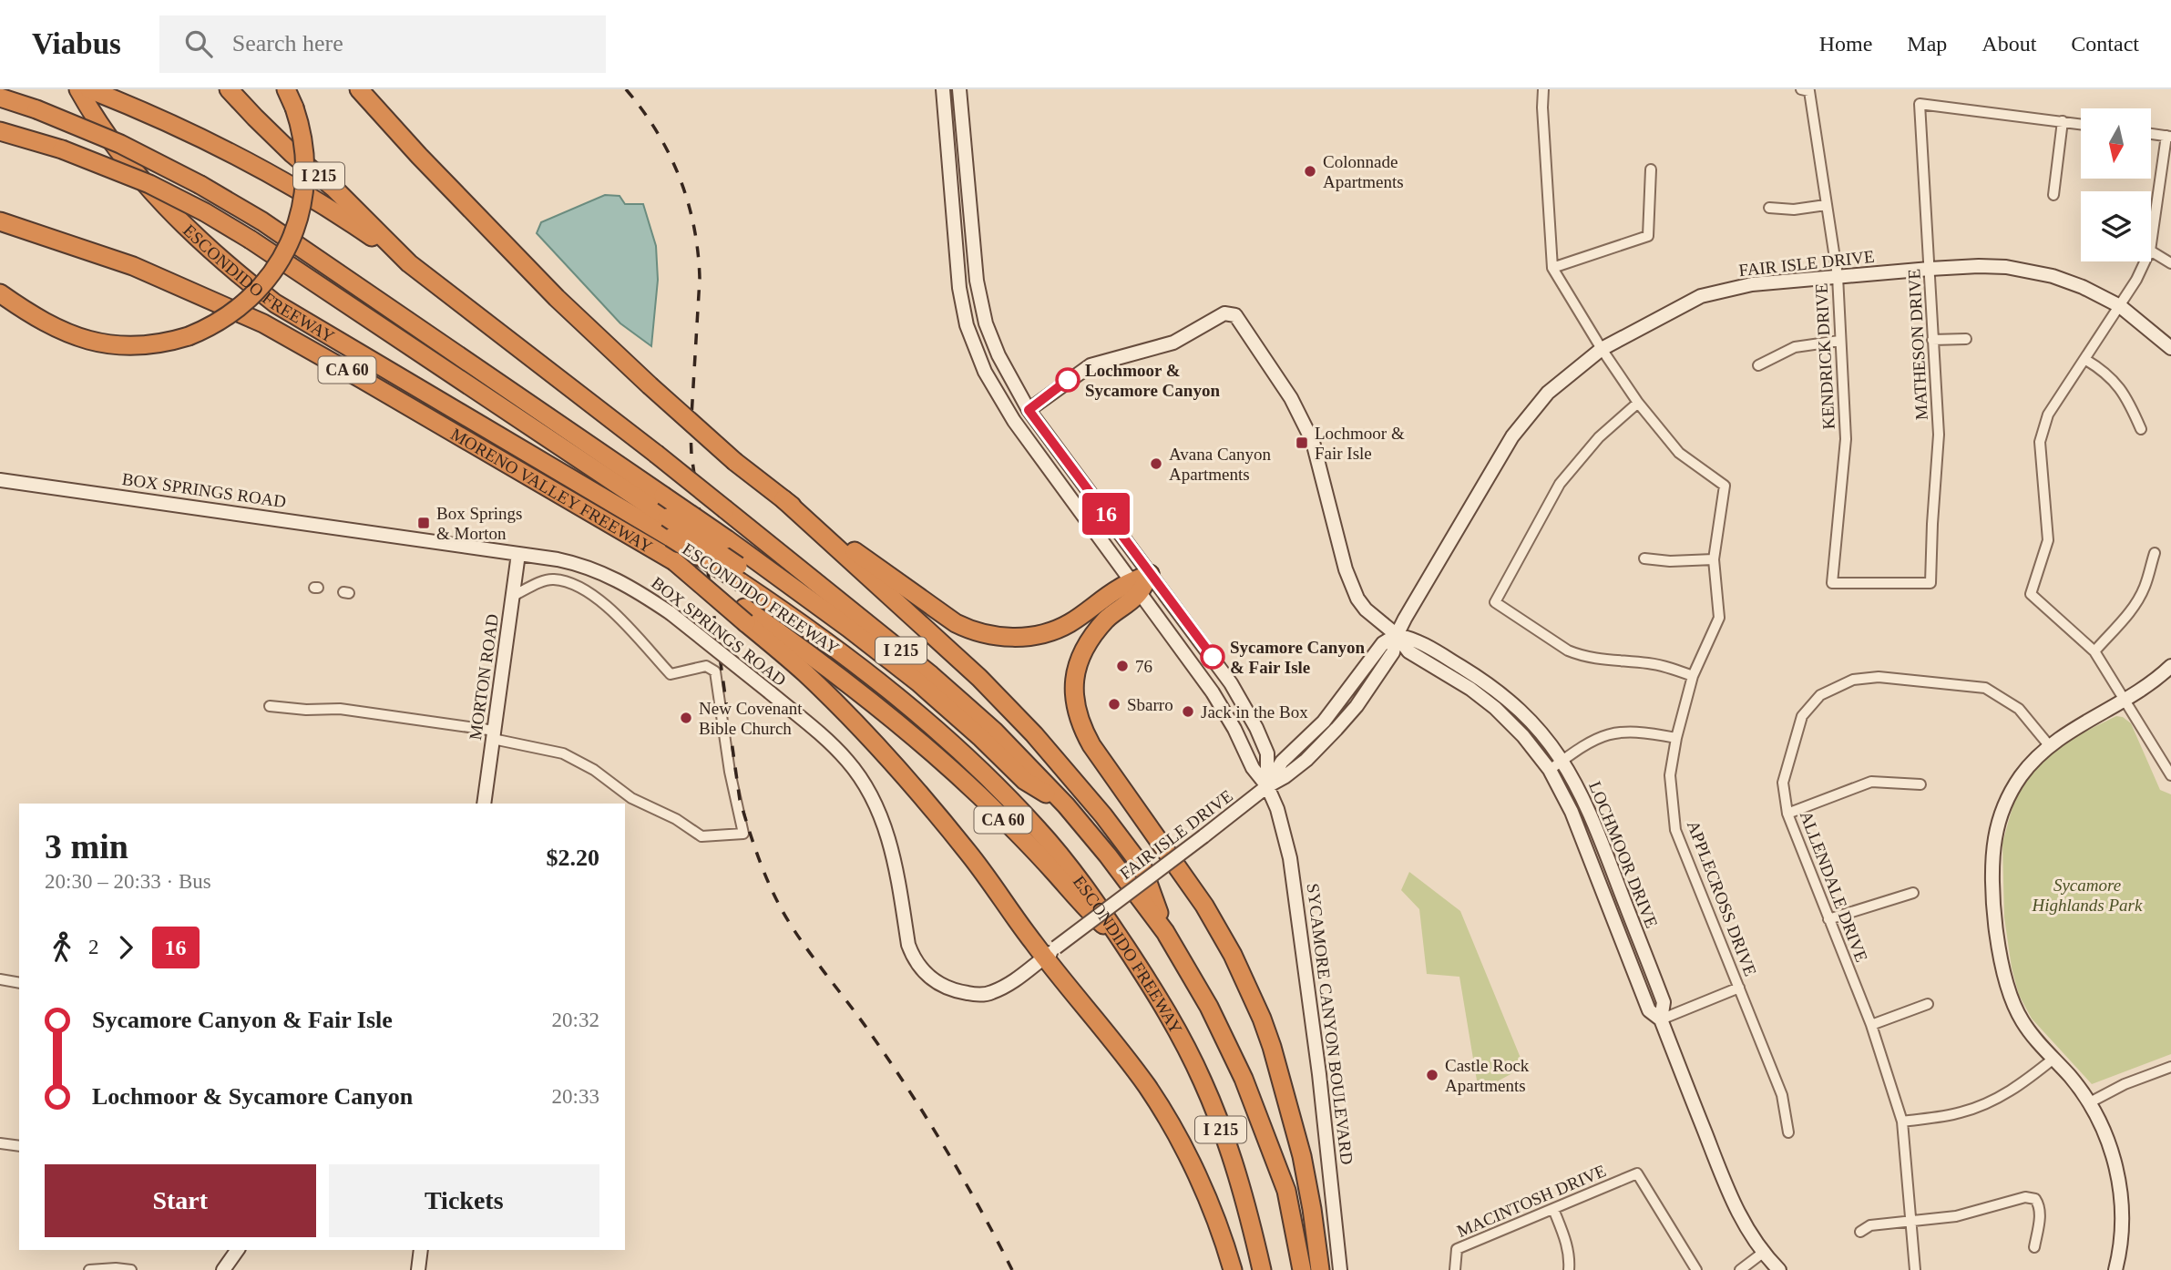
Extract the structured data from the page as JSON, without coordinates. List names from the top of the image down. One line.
{"streets":{"highway":["I 215","ESCONDIDO FREEWAY","CA 60","MORENO VALLEY FREEWAY"],"street":["FAIR ISLE DRIVE","MATHESON DRIVE","KENDRICK DRIVE","BOX SPRINGS ROAD","MORTON ROAD","LOCHMOOR DRIVE","ALLENDALE DRIVE","APPLECROSS DRIVE","SYCAMORE CANYON BOULEVARD","MACINTOSH DRIVE"]},"crossings":[["FAIR ISLE DRIVE","MATHESON DRIVE"],["FAIR ISLE DRIVE","KENDRICK DRIVE"],["FAIR ISLE DRIVE","BOX SPRINGS ROAD"],["FAIR ISLE DRIVE","LOCHMOOR DRIVE"],["FAIR ISLE DRIVE","APPLECROSS DRIVE"],["FAIR ISLE DRIVE","SYCAMORE CANYON BOULEVARD"],["ESCONDIDO FREEWAY","CA 60"],["MATHESON DRIVE","KENDRICK DRIVE"],["CA 60","MORENO VALLEY FREEWAY"],["BOX SPRINGS ROAD","MORTON ROAD"],["LOCHMOOR DRIVE","SYCAMORE CANYON BOULEVARD"]],"parks":["Sycamore Highlands Park"],"places":{"other":["Colonnade Apartments","Lochmoor & Sycamore Canyon","Avana Canyon Apartments","Sycamore Canyon & Fair Isle","76","Sbarro","Jack in the Box","New Covenant Bible Church","Castle Rock Apartments"],"transit":["Lochmoor & Fair Isle","Box Springs & Morton"]},"lines":["bus line 16"],"north":"bottom","page":{"header":"Viabus","search":"Search here","nav":["Home","Map","About","Contact"],"on_map":"16","heading":["3 min","20:30 – 20:33 · Bus","$2.20"],"legs":["2","16"],"list":[{"name":"Sycamore Canyon & Fair Isle","value":"20:32"},{"name":"Lochmoor & Sycamore Canyon","value":"20:33"}],"buttons":["Start","Tickets"]}}
